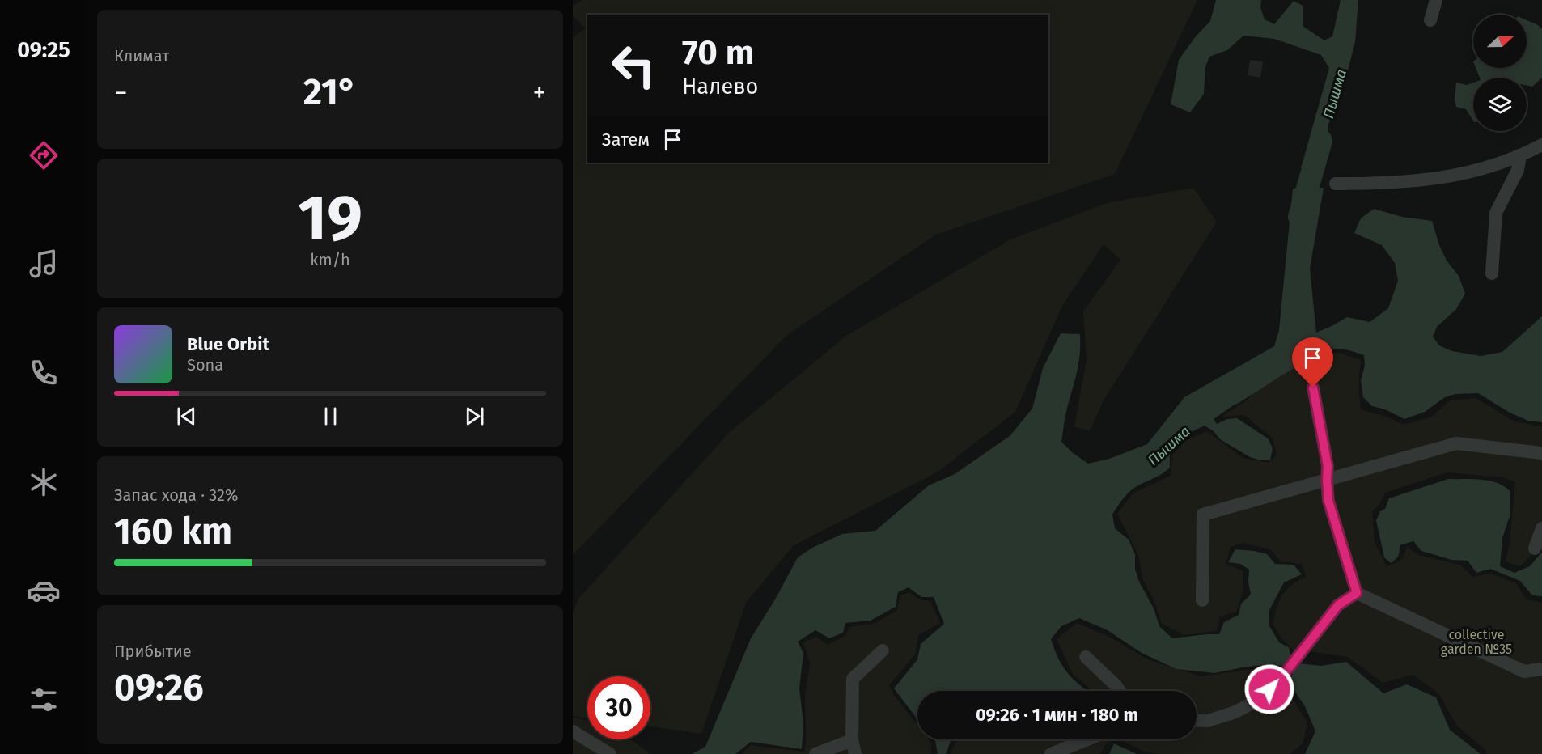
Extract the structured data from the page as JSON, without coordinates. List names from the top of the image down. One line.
{"water":["Пышма"],"parks":["collective garden №35"],"north":"right","page":{"tabs":"09:25","tile":["Климат",["19","km/h"],["Запас хода · 32%","160 km"],["Прибытие","09:26"]],"turn":["70 m","Налево"],"heat":["−","21°","+"],"then":"Затем","song":["Blue Orbit","Sona"],"limit":"30","trip":"09:26 · 1 мин · 180 m"}}
